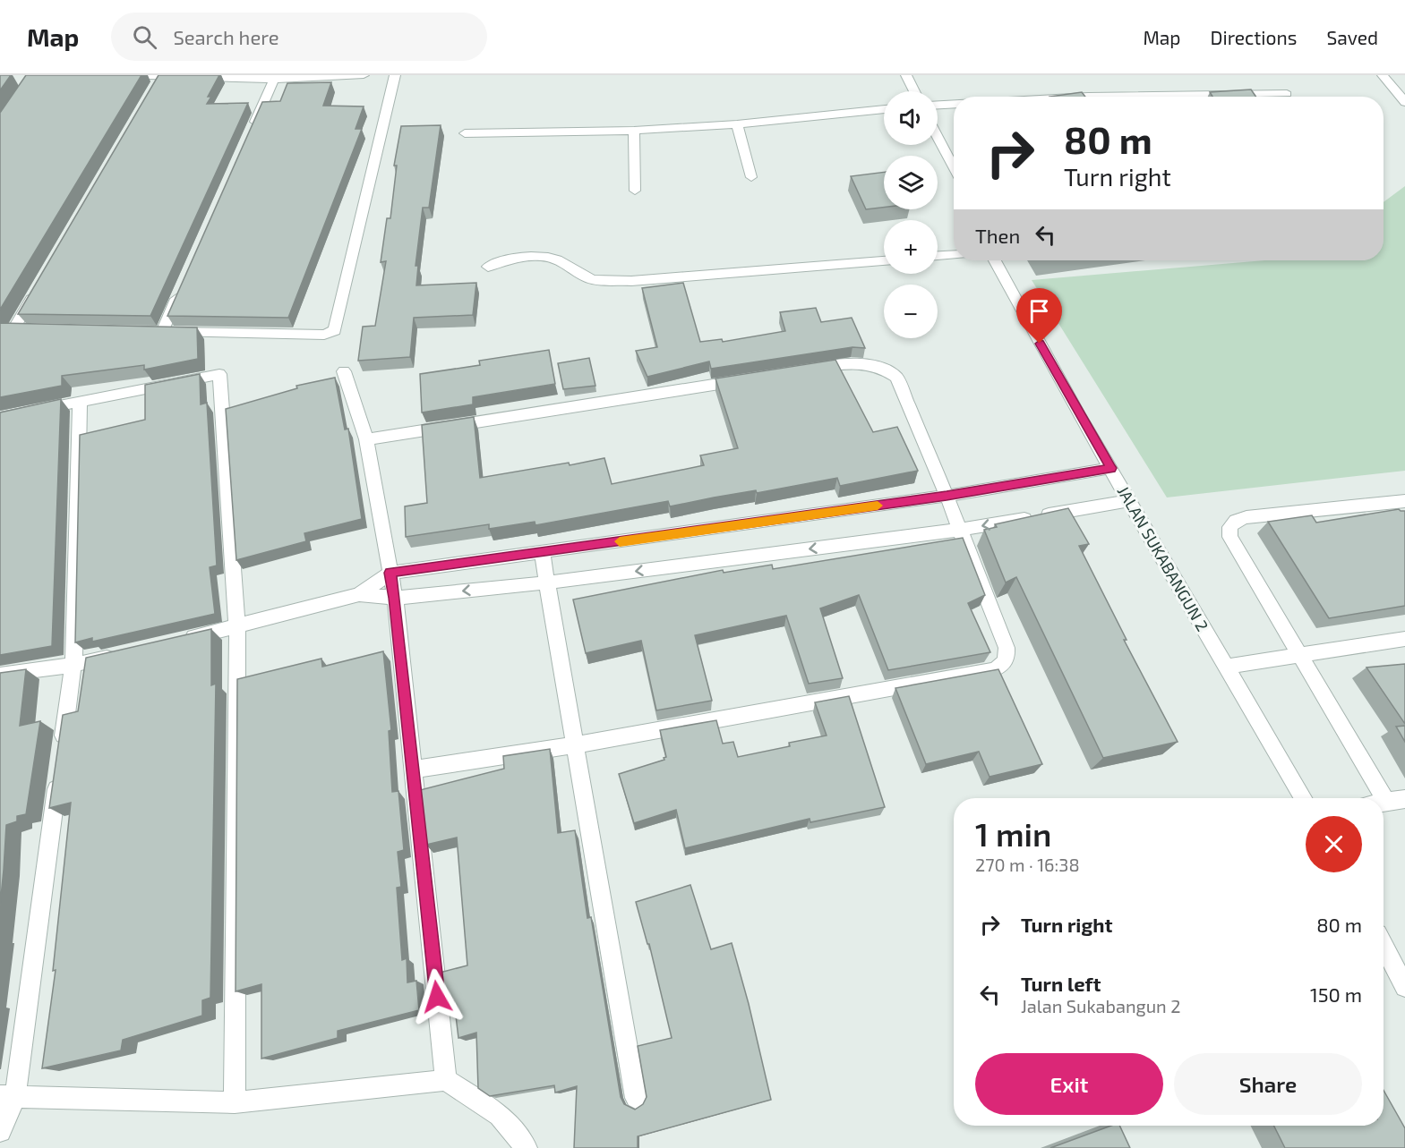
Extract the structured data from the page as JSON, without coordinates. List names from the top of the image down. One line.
{"streets":{"street":["JALAN SUKABANGUN 2"]},"page":{"header":"Map","search":"Search here","nav":["Map","Directions","Saved"],"map_buttons":["+","−"],"turn":["80 m","Turn right"],"then":"Then","heading":["1 min","270 m · 16:38"],"list":[{"name":"Turn right","value":"80 m"},{"name":"Turn left","note":"Jalan Sukabangun 2","value":"150 m"}],"buttons":["Exit","Share"]}}
